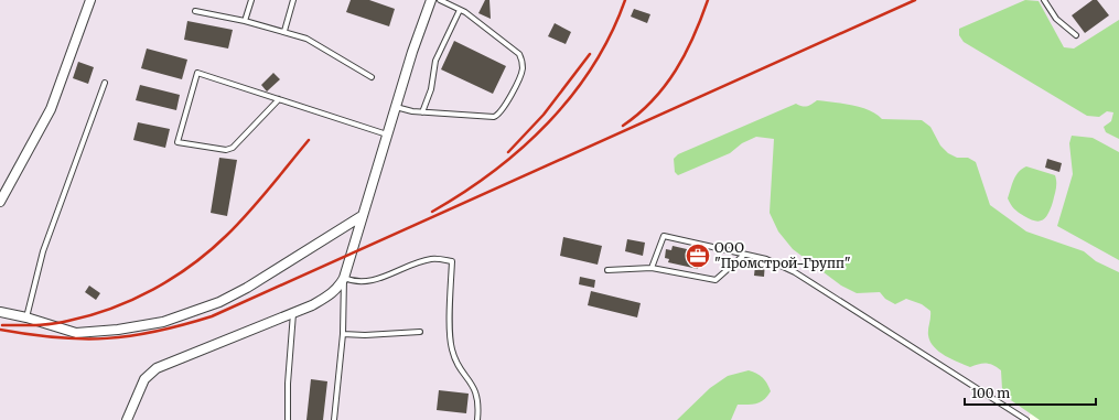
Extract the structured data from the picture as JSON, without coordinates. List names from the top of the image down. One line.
{"places":{"office":["ООО \"Промстрой-Групп\""]},"scale_bar":"100 m"}
